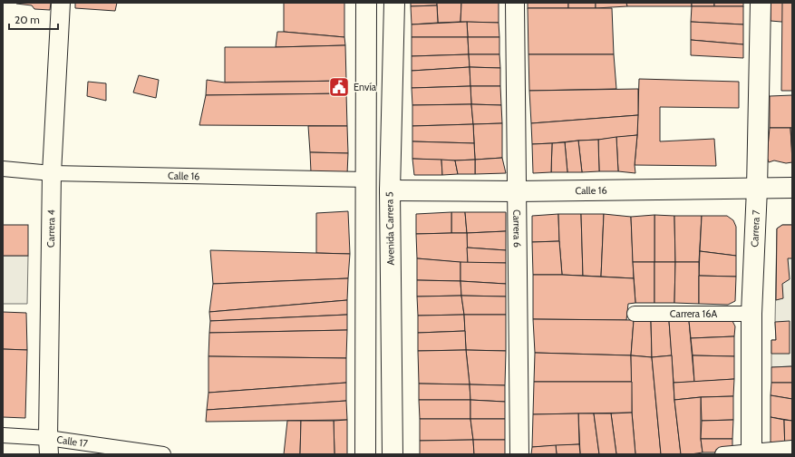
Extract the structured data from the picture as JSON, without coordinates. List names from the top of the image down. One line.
{"streets":{"main road":["Calle 16","Avenida Carrera 5","Carrera 7"],"street":["Carrera 4","Carrera 6","Carrera 16A","Calle 17"]},"crossings":[["Calle 16","Carrera 4"],["Calle 16","Avenida Carrera 5"],["Calle 16","Carrera 6"],["Calle 16","Carrera 7"],["Carrera 4","Calle 17"],["Carrera 7","Carrera 16A"]],"places":{"public building":["Envía"]},"scale_bar":"20 m"}
